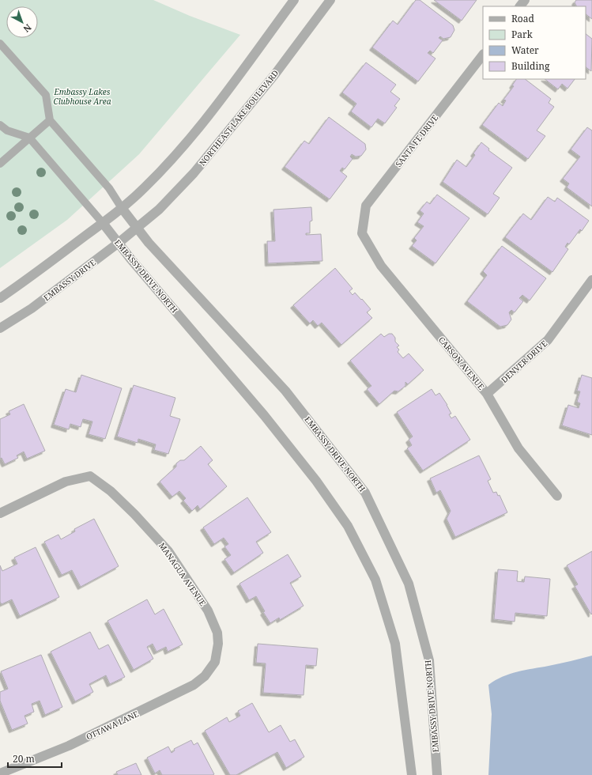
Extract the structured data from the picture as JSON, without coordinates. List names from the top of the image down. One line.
{"streets":{"street":["NORTHEAST LAKE BOULEVARD","SANTA FE DRIVE","EMBASSY DRIVE NORTH","EMBASSY DRIVE","DENVER DRIVE","CARSON AVENUE","MANAGUA AVENUE","OTTAWA LANE"]},"crossings":[["NORTHEAST LAKE BOULEVARD","EMBASSY DRIVE NORTH"],["NORTHEAST LAKE BOULEVARD","EMBASSY DRIVE"],["SANTA FE DRIVE","CARSON AVENUE"],["EMBASSY DRIVE NORTH","EMBASSY DRIVE"],["DENVER DRIVE","CARSON AVENUE"],["MANAGUA AVENUE","OTTAWA LANE"]],"parks":["Embassy Lakes Clubhouse Area"],"legend":["Road","Park","Water","Building"],"scale_bar":"20 m","north":"bottom right"}
